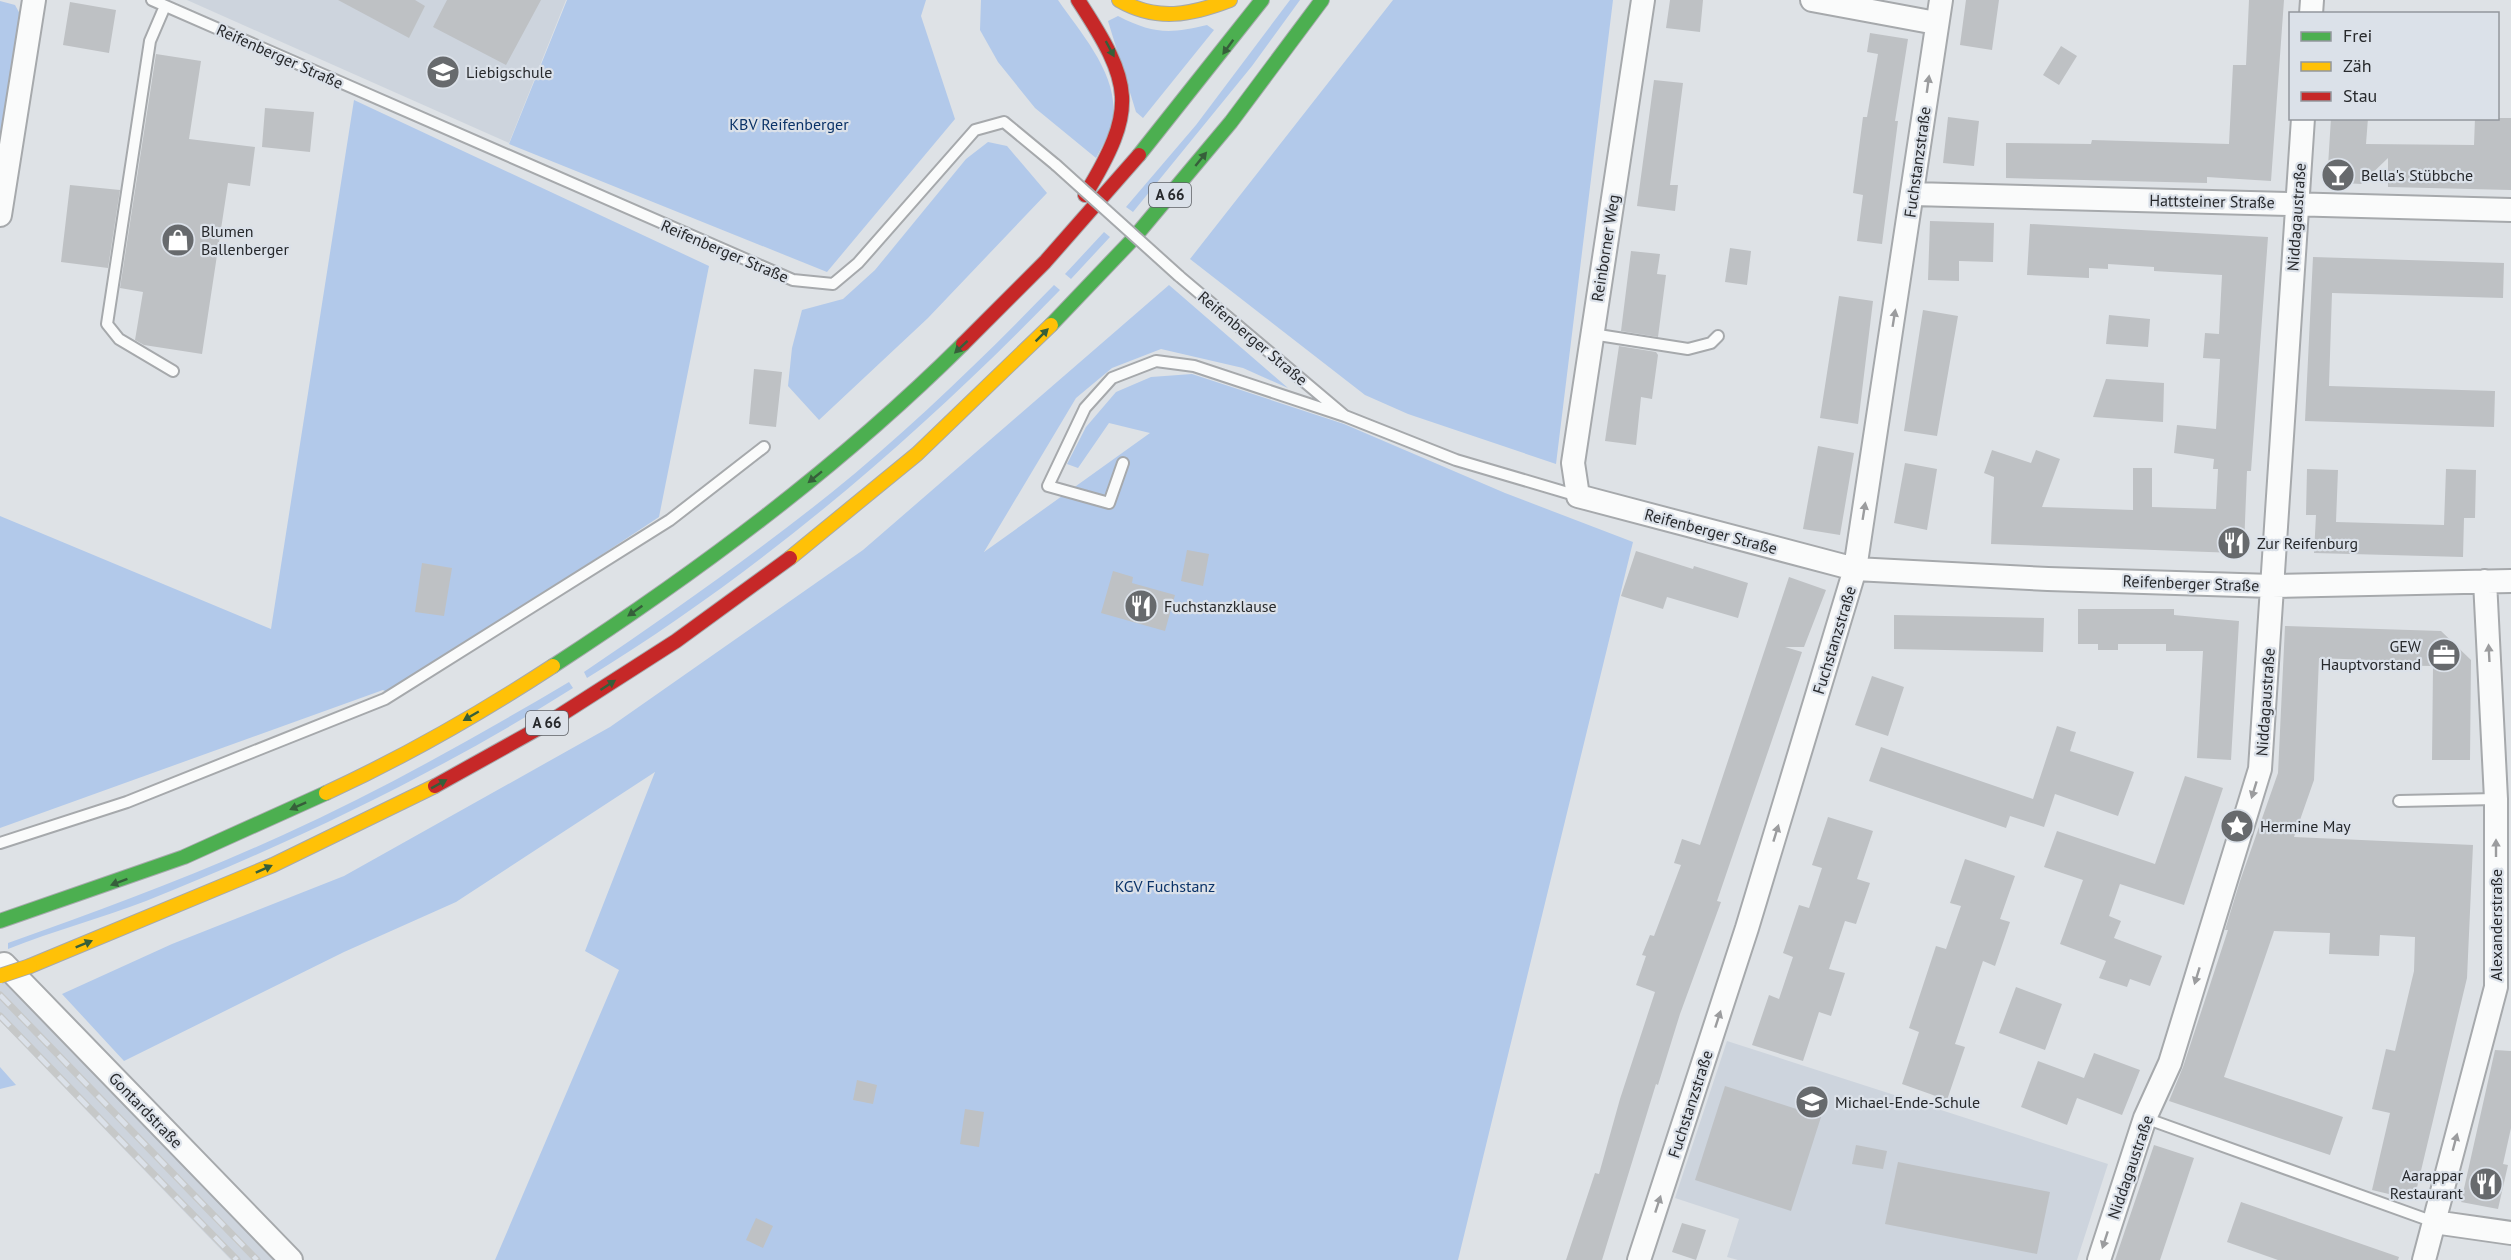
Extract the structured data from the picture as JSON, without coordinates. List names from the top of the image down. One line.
{"streets":{"highway":["A 66"],"street":["Reifenberger Straße","Fuchstanzstraße","Hattsteiner Straße","Niddagaustraße","Reinborner Weg","Alexanderstraße","Gontardstraße"]},"crossings":[["Reifenberger Straße","Fuchstanzstraße"],["Reifenberger Straße","Niddagaustraße"],["Reifenberger Straße","Reinborner Weg"],["Reifenberger Straße","Alexanderstraße"],["Fuchstanzstraße","Hattsteiner Straße"],["Hattsteiner Straße","Niddagaustraße"]],"one_way":["Fuchstanzstraße","Niddagaustraße","Alexanderstraße"],"parks":["KBV Reifenberger","KGV Fuchstanz"],"places":{"school or university":["Liebigschule","Michael-Ende-Schule"],"bar":["Bella's Stübbche"],"shop":["Blumen Ballenberger"],"restaurant":["Zur Reifenburg","Fuchstanzklause","Aarappar Restaurant"],"office":["GEW Hauptvorstand"],"place":["Hermine May"]},"legend":["Frei","Zäh","Stau"]}
